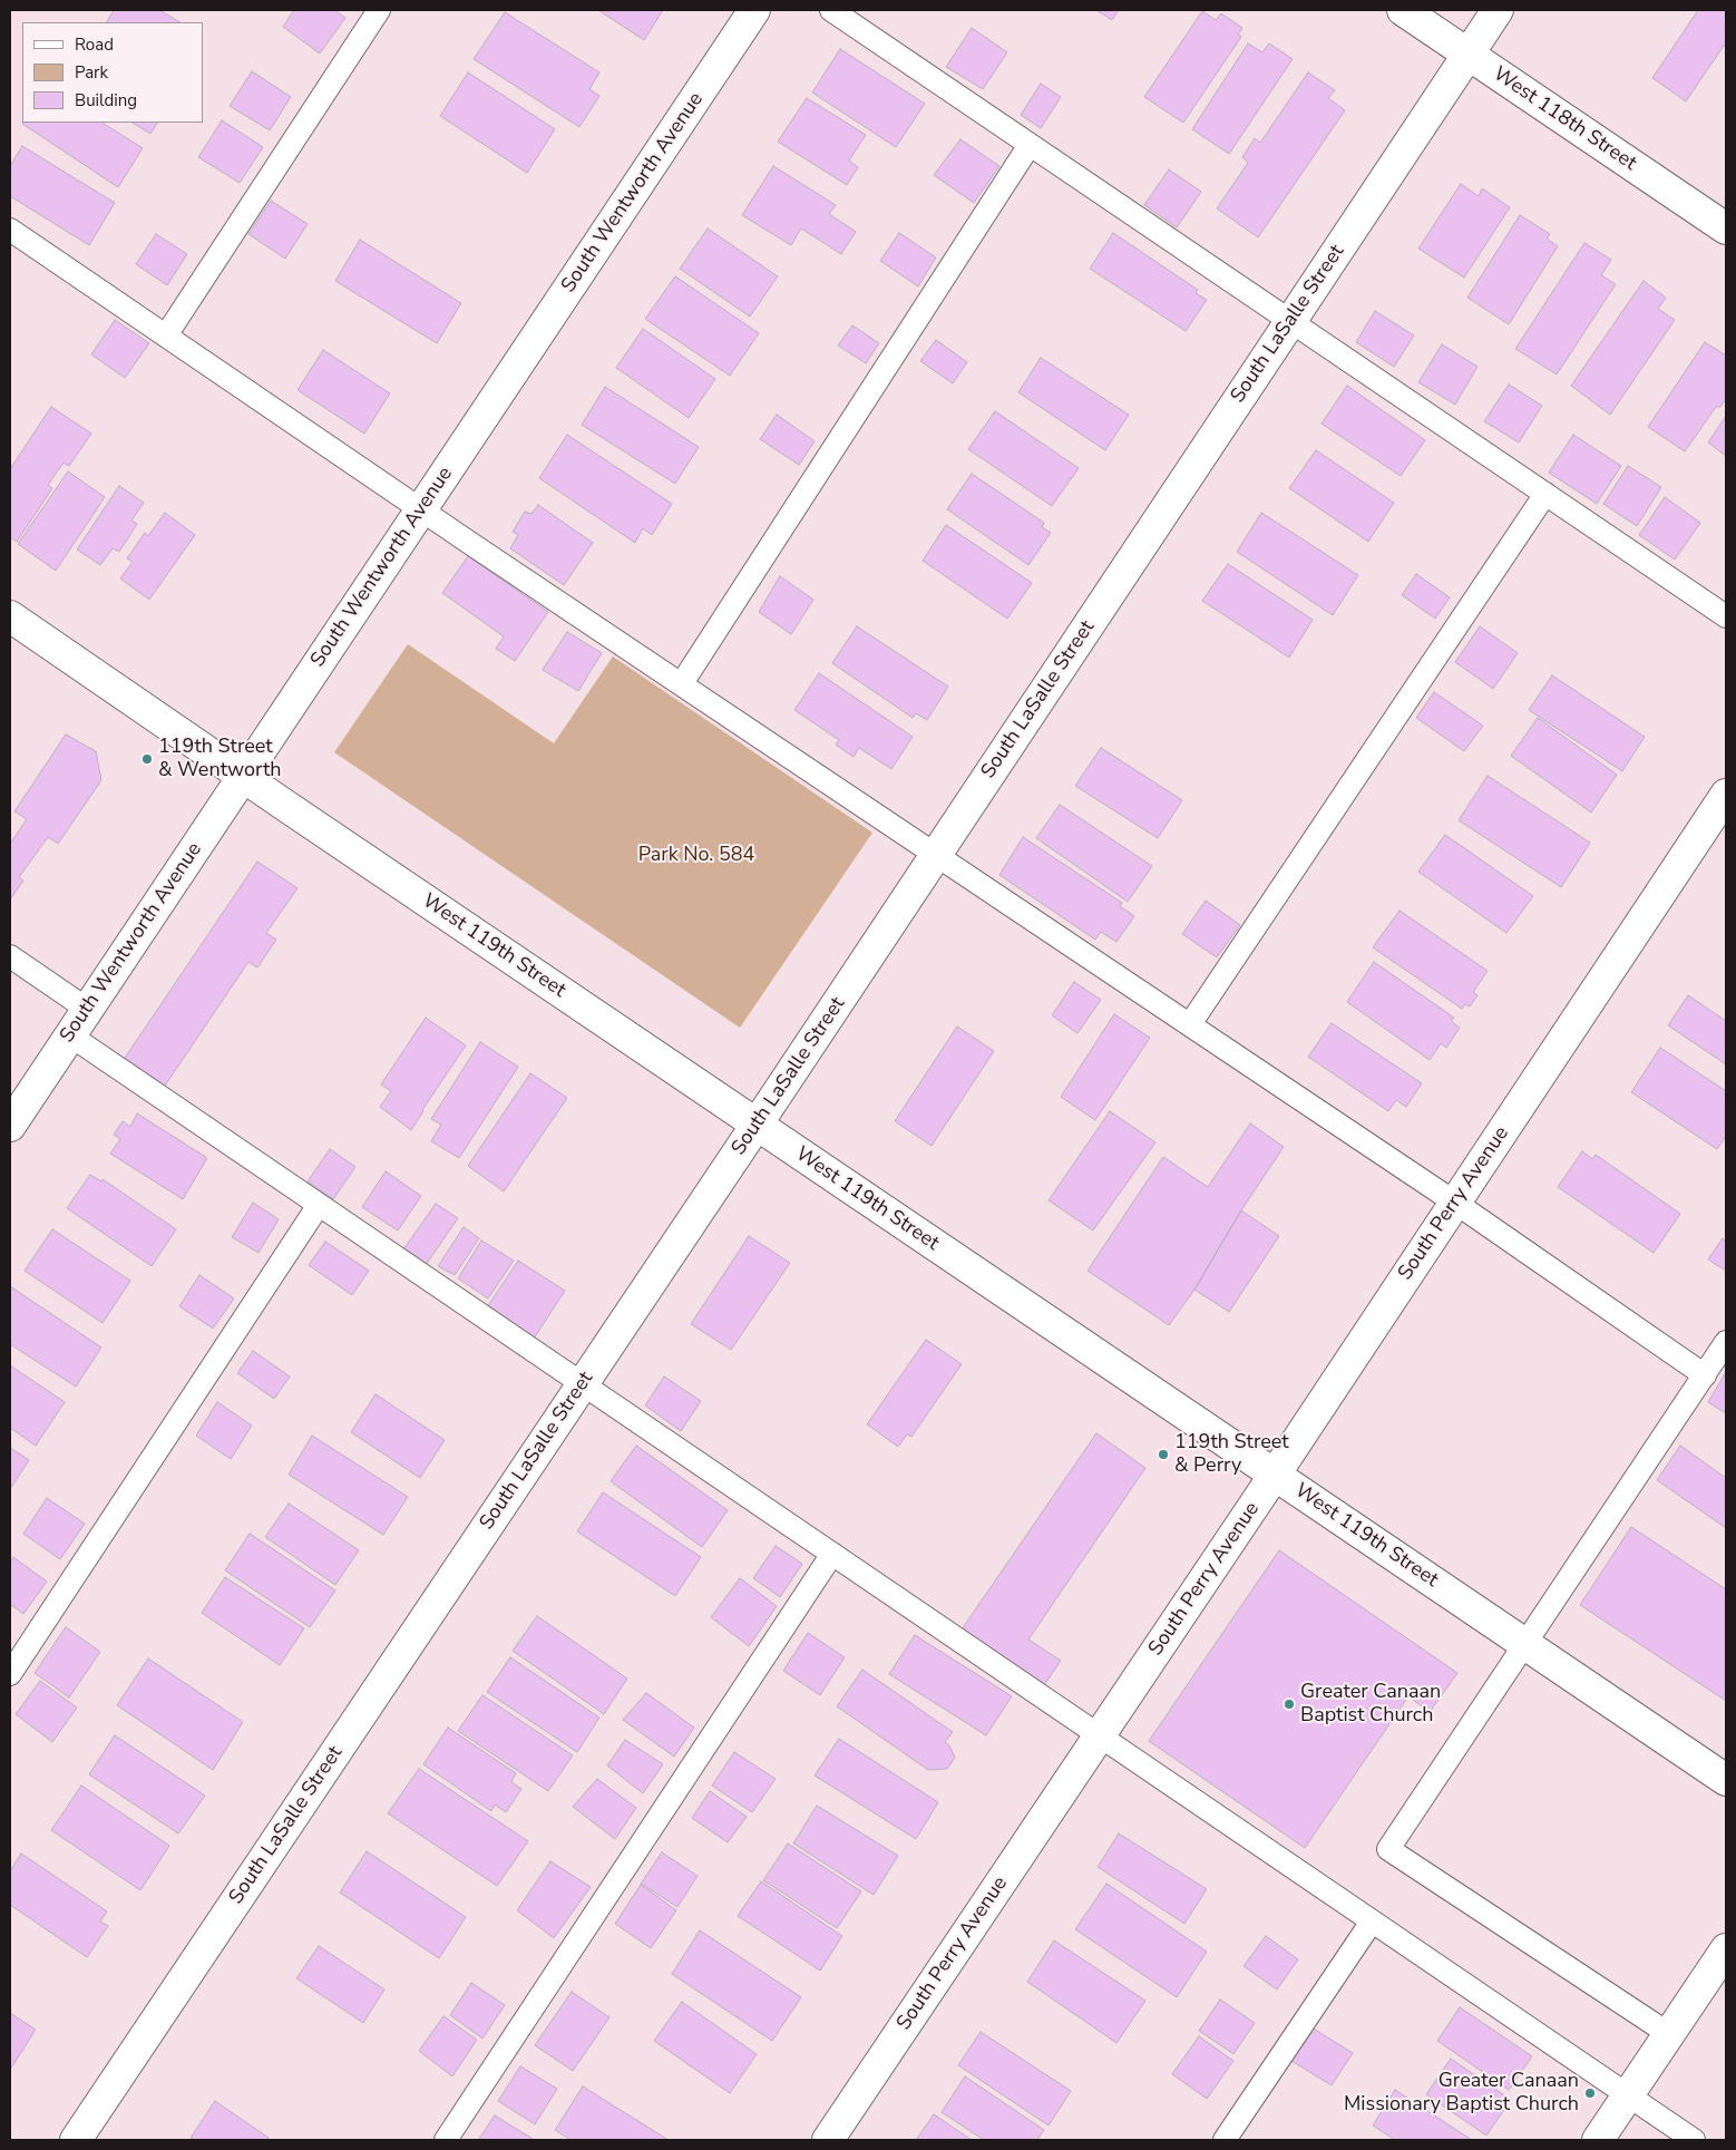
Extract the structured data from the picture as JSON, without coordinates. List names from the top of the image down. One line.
{"streets":{"street":["West 118th Street","South Wentworth Avenue","South LaSalle Street","West 119th Street","South Perry Avenue"]},"crossings":[["West 118th Street","South LaSalle Street"],["South Wentworth Avenue","West 119th Street"],["South LaSalle Street","West 119th Street"],["West 119th Street","South Perry Avenue"]],"parks":["Park No. 584"],"places":["119th Street & Wentworth","119th Street & Perry","Greater Canaan Baptist Church","Greater Canaan Missionary Baptist Church"],"legend":["Road","Park","Building"]}
